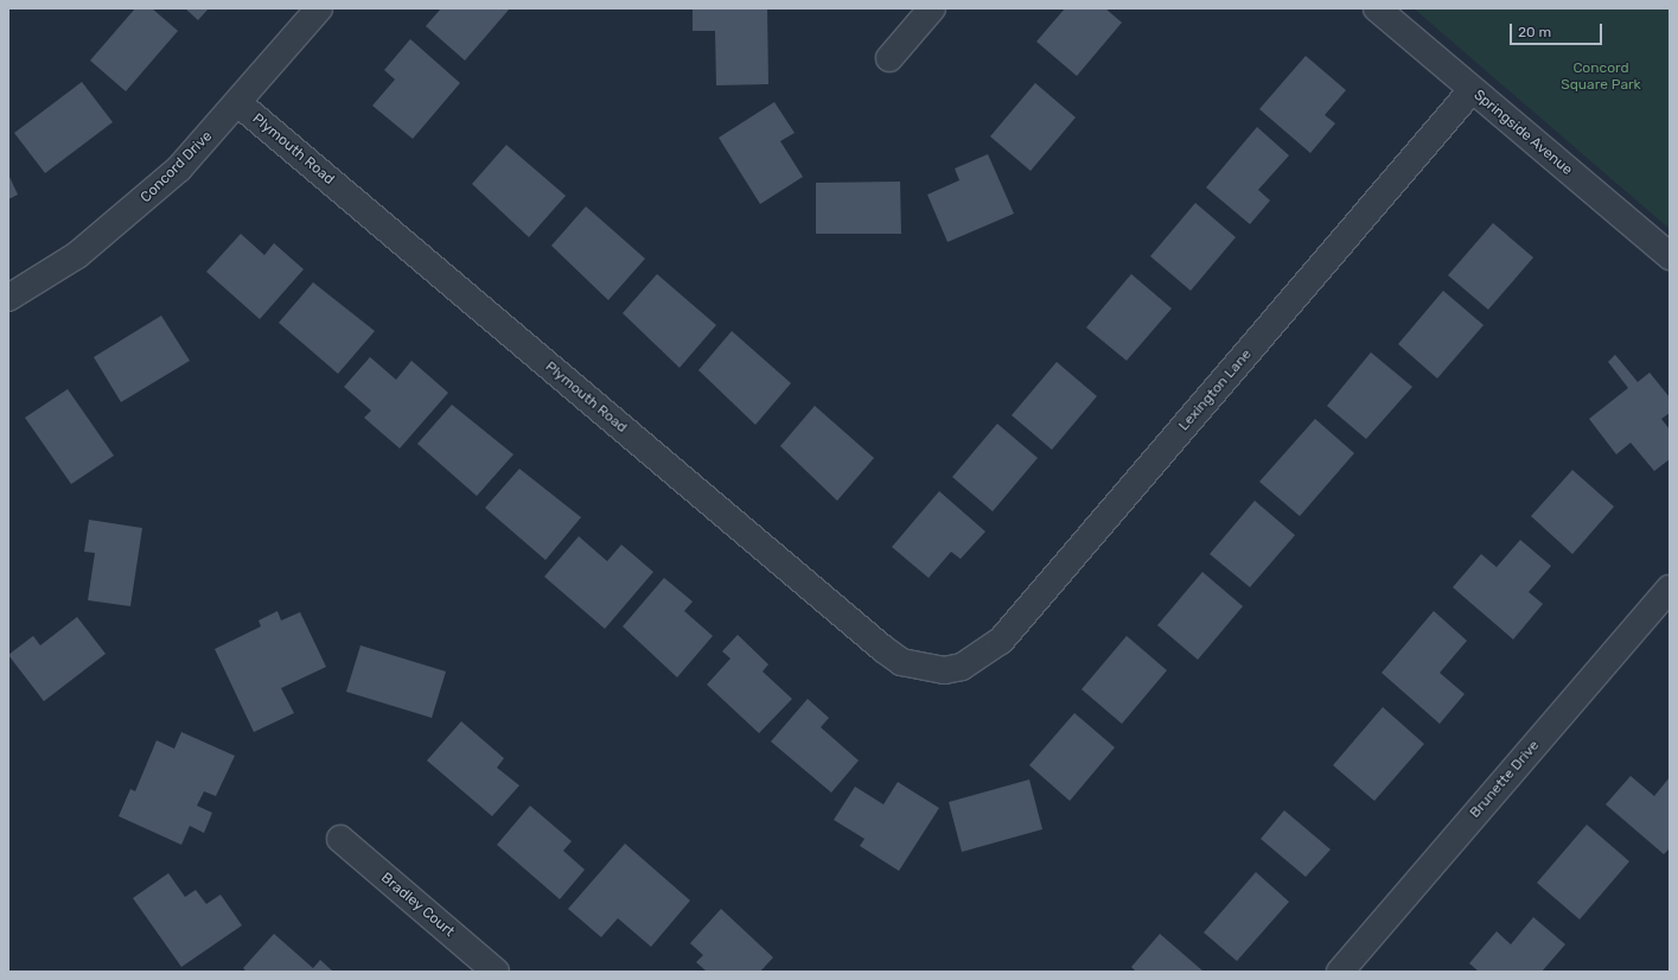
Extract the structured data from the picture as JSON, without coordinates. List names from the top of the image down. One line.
{"streets":{"street":["Springside Avenue","Plymouth Road","Concord Drive","Lexington Lane","Brunette Drive","Bradley Court"]},"crossings":[["Springside Avenue","Lexington Lane"],["Plymouth Road","Concord Drive"],["Plymouth Road","Lexington Lane"]],"parks":["Concord Square Park"],"scale_bar":"20 m"}
